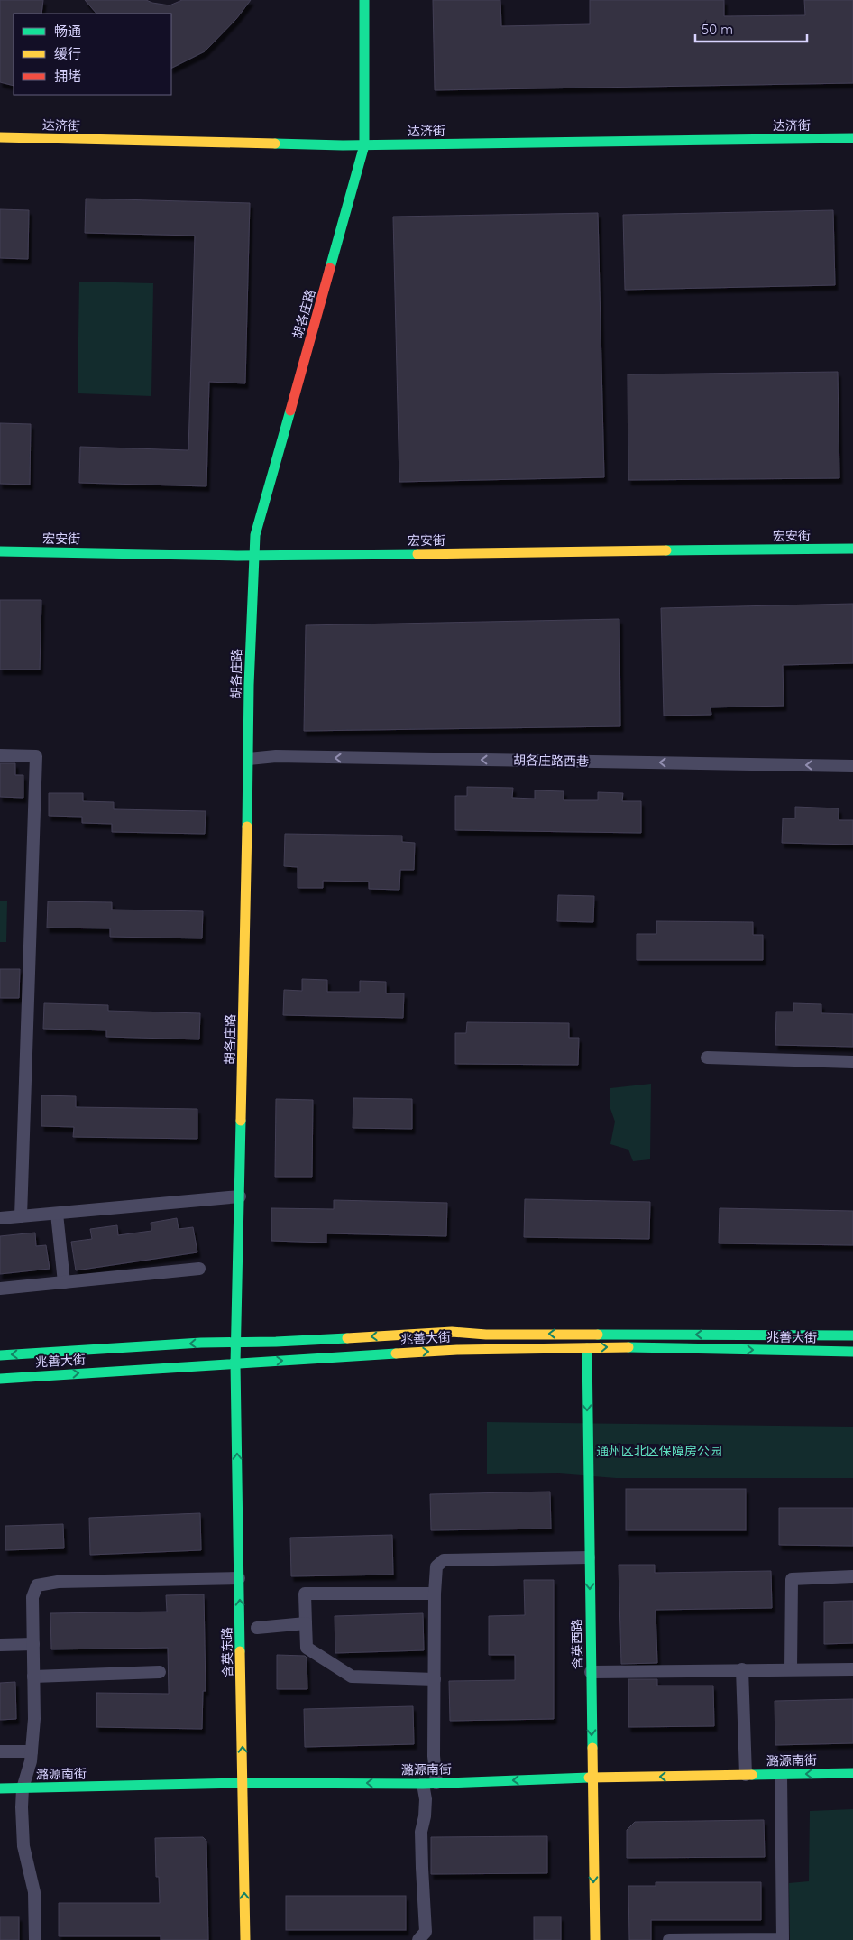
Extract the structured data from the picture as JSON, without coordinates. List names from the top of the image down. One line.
{"streets":{"street":["达济街","胡各庄路","宏安街","胡各庄路西巷","兆善大街","含英西路","含英东路","潞源南街"]},"crossings":[["达济街","胡各庄路"],["胡各庄路","宏安街"],["胡各庄路","胡各庄路西巷"],["胡各庄路","兆善大街"],["胡各庄路","含英东路"],["兆善大街","含英西路"],["兆善大街","含英东路"],["含英西路","潞源南街"],["含英东路","潞源南街"]],"one_way":["胡各庄路西巷","含英西路","含英东路","潞源南街"],"parks":["通州区北区保障房公园"],"legend":["畅通","缓行","拥堵"],"scale_bar":"50 m"}
